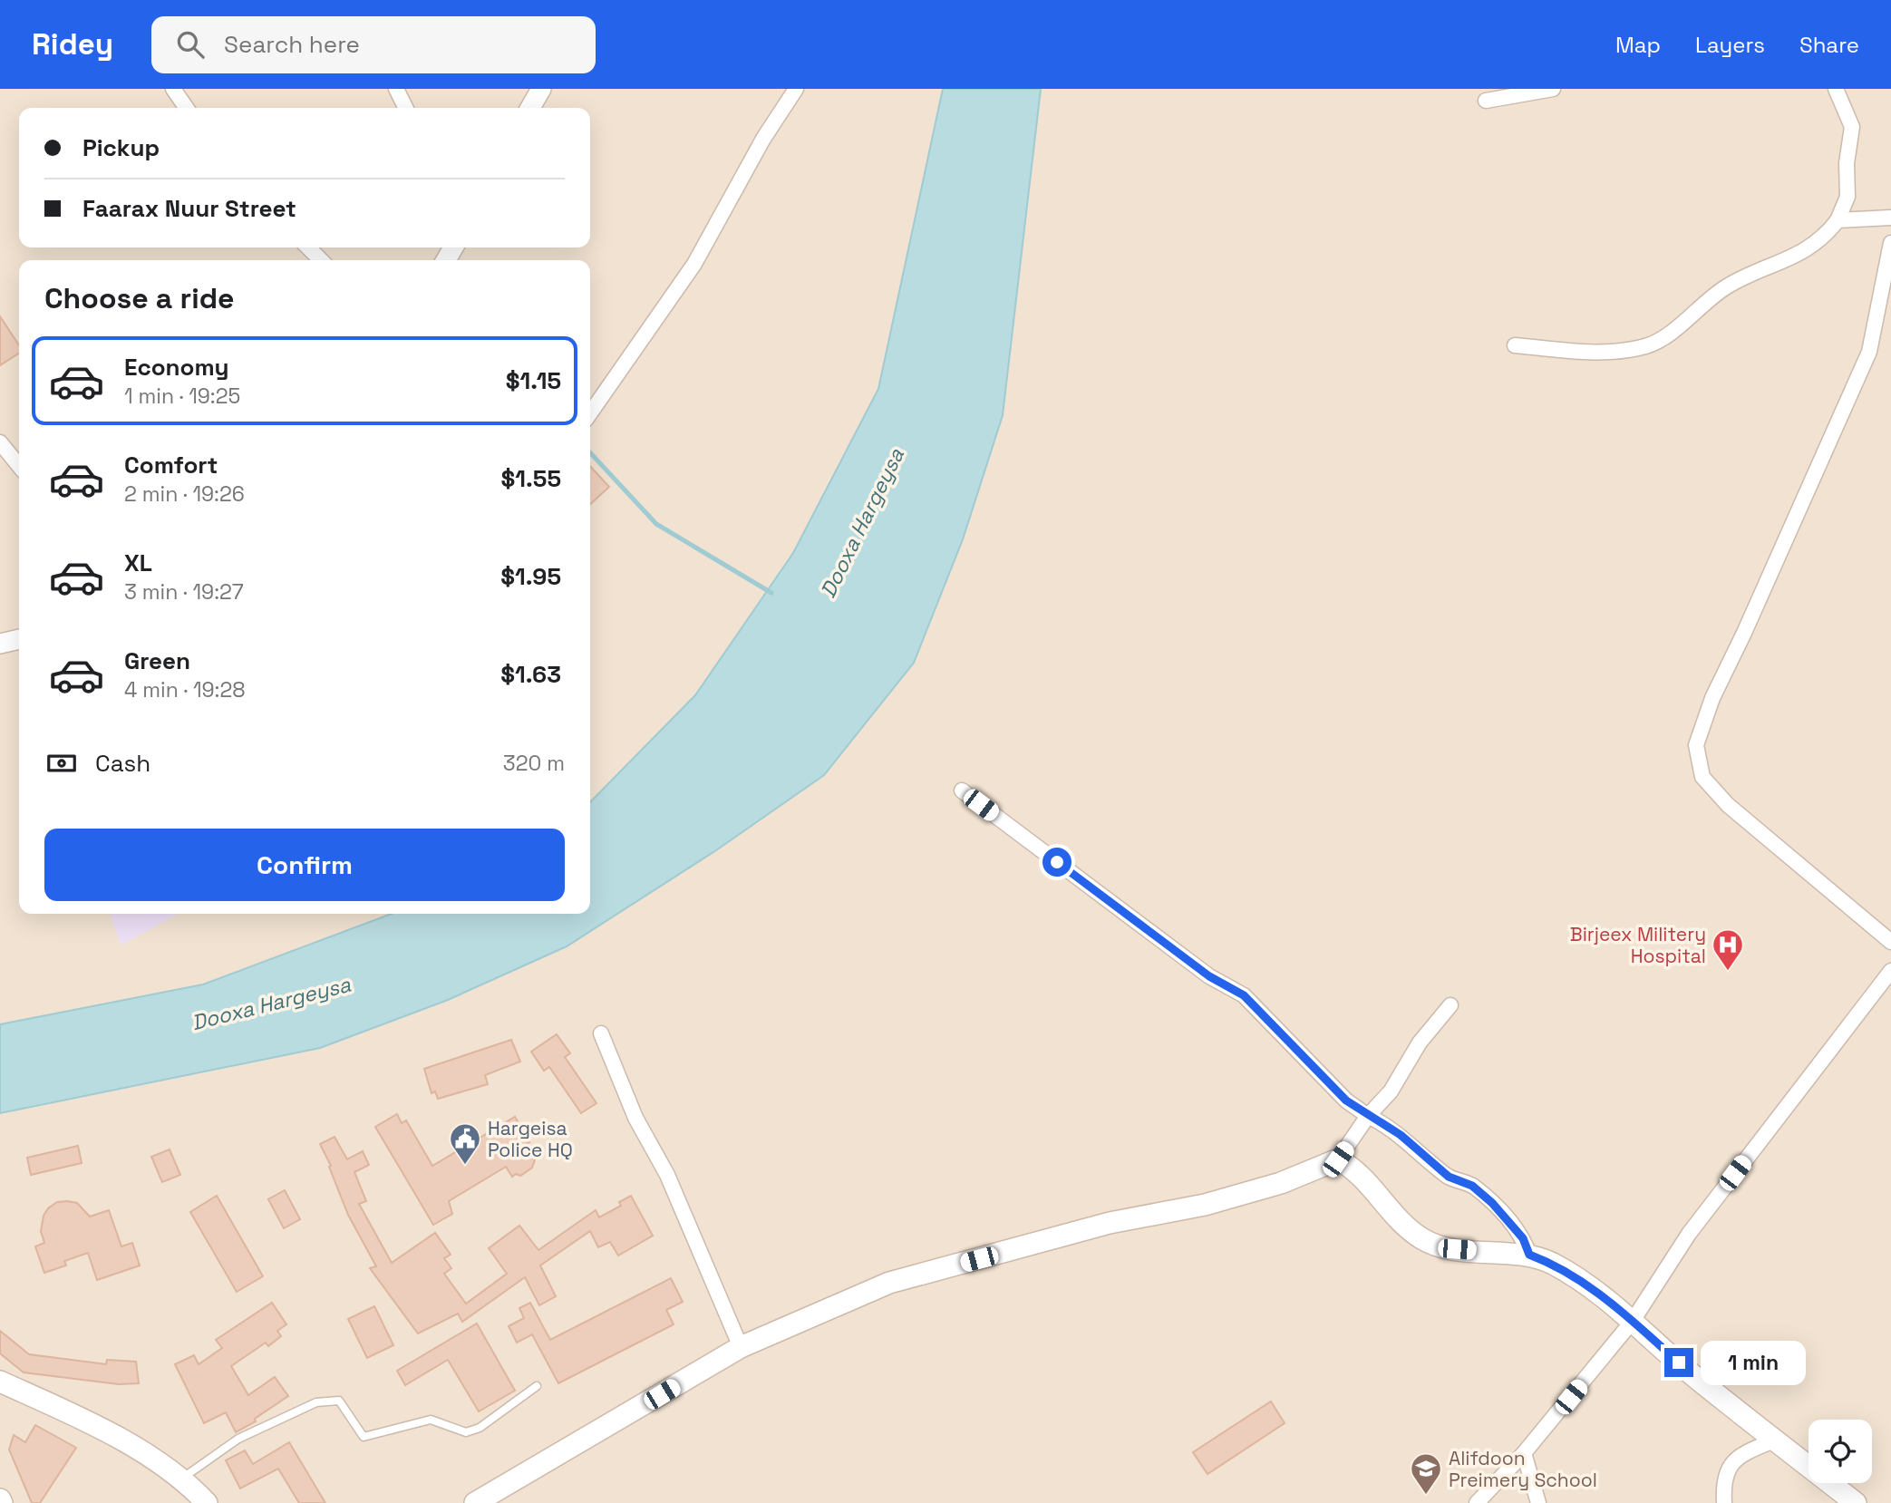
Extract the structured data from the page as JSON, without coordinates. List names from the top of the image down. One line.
{"water":["Dooxa Hargeysa"],"places":{"hospital":["Birjeex Militery Hospital"],"public building":["Hargeisa Police HQ"],"school or university":["Alifdoon Preimery School"]},"page":{"header":"Ridey","search":"Search here","nav":["Map","Layers","Share"],"banner":["Pickup","Faarax Nuur Street"],"heading":"Choose a ride","list":[{"name":"Economy","note":"1 min · 19:25","value":"$1.15"},{"name":"Comfort","note":"2 min · 19:26","value":"$1.55"},{"name":"XL","note":"3 min · 19:27","value":"$1.95"},{"name":"Green","note":"4 min · 19:28","value":"$1.63"}],"pay":["Cash","320 m"],"buttons":"Confirm","bubble":"1 min"}}
